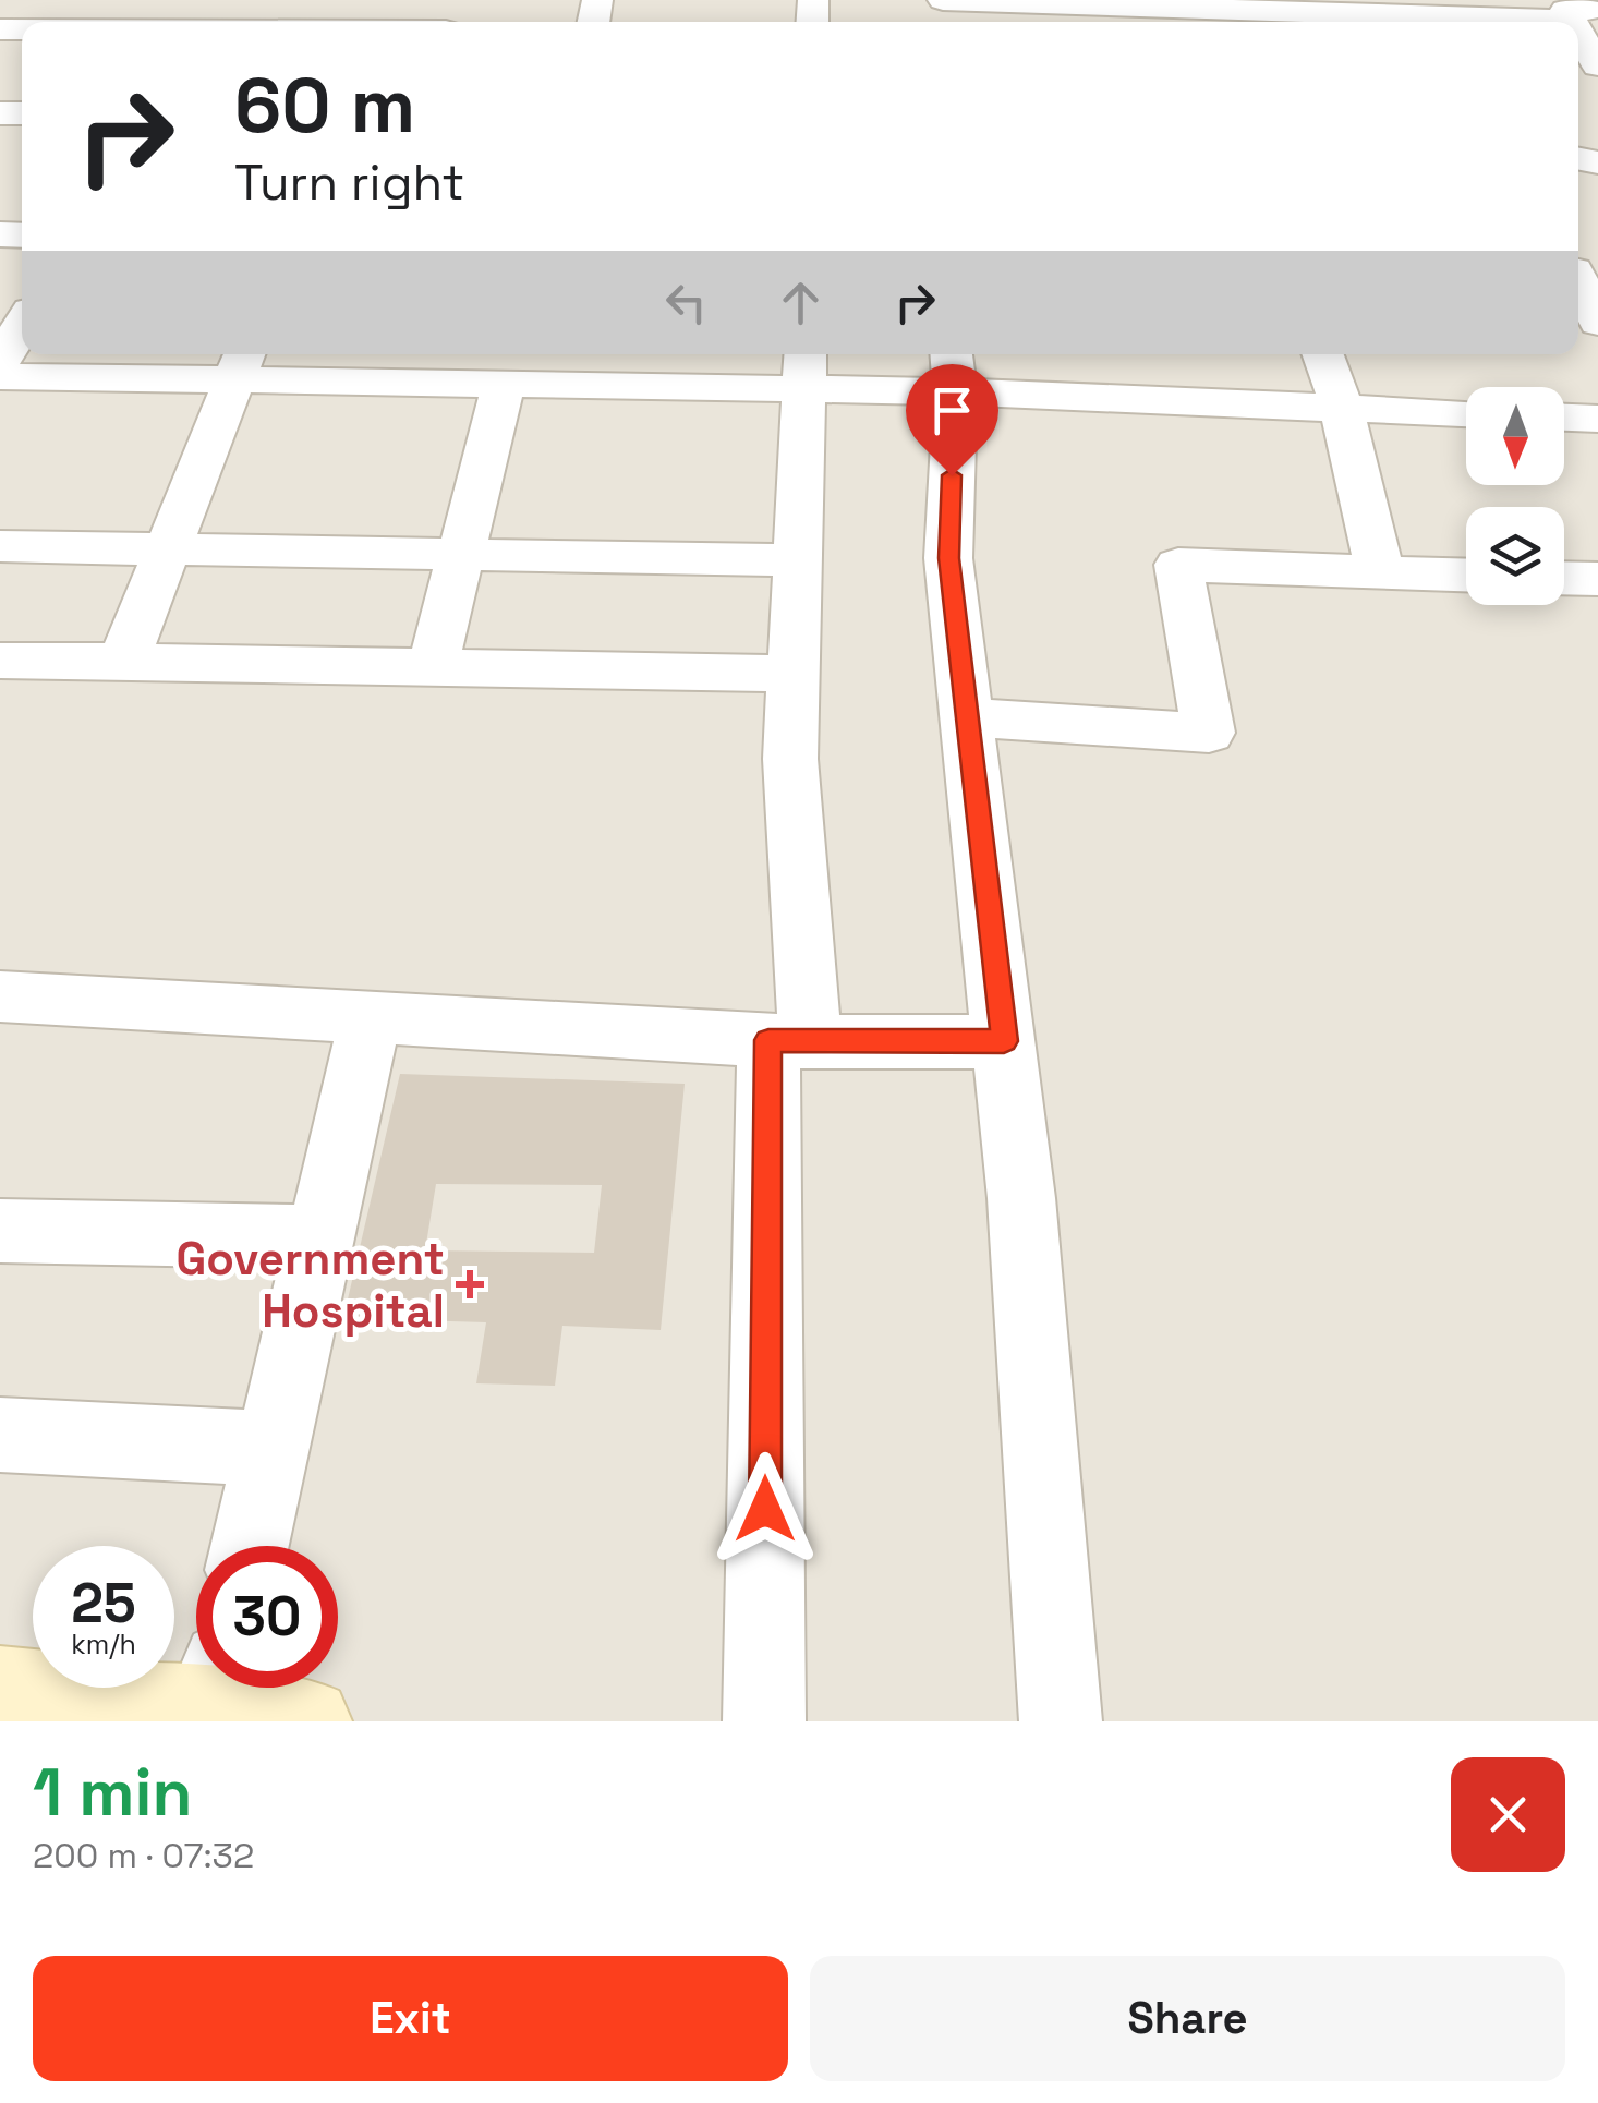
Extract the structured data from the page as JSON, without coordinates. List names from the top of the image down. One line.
{"places":{"health":["Government Hospital"]},"north":"bottom","page":{"turn":["60 m","Turn right"],"speed":"25 km/h","limit":"30","heading":["1 min","200 m · 07:32"],"buttons":["Exit","Share"]}}
